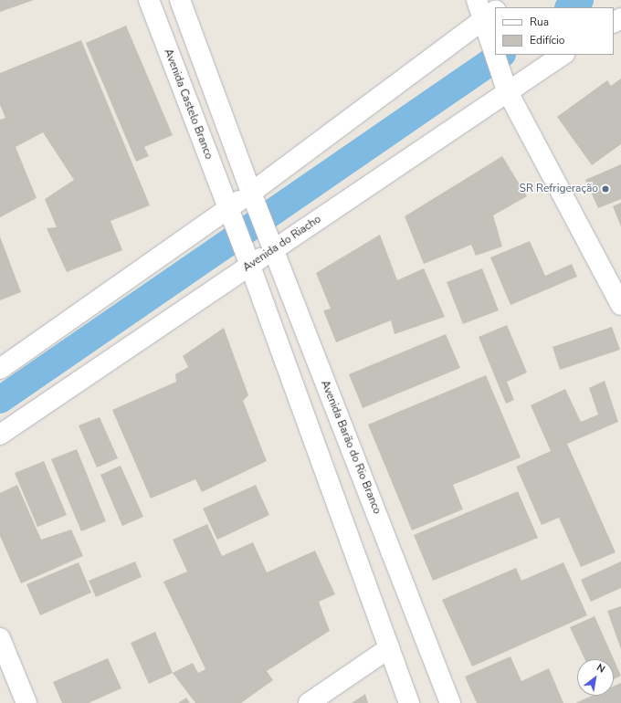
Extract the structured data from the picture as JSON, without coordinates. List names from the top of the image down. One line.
{"streets":{"main road":["Avenida Castelo Branco","Avenida do Riacho","Avenida Barão do Rio Branco"]},"crossings":[["Avenida do Riacho","Avenida Barão do Rio Branco"]],"places":["SR Refrigeração"],"legend":["Rua","Edifício"],"north":"top right"}
